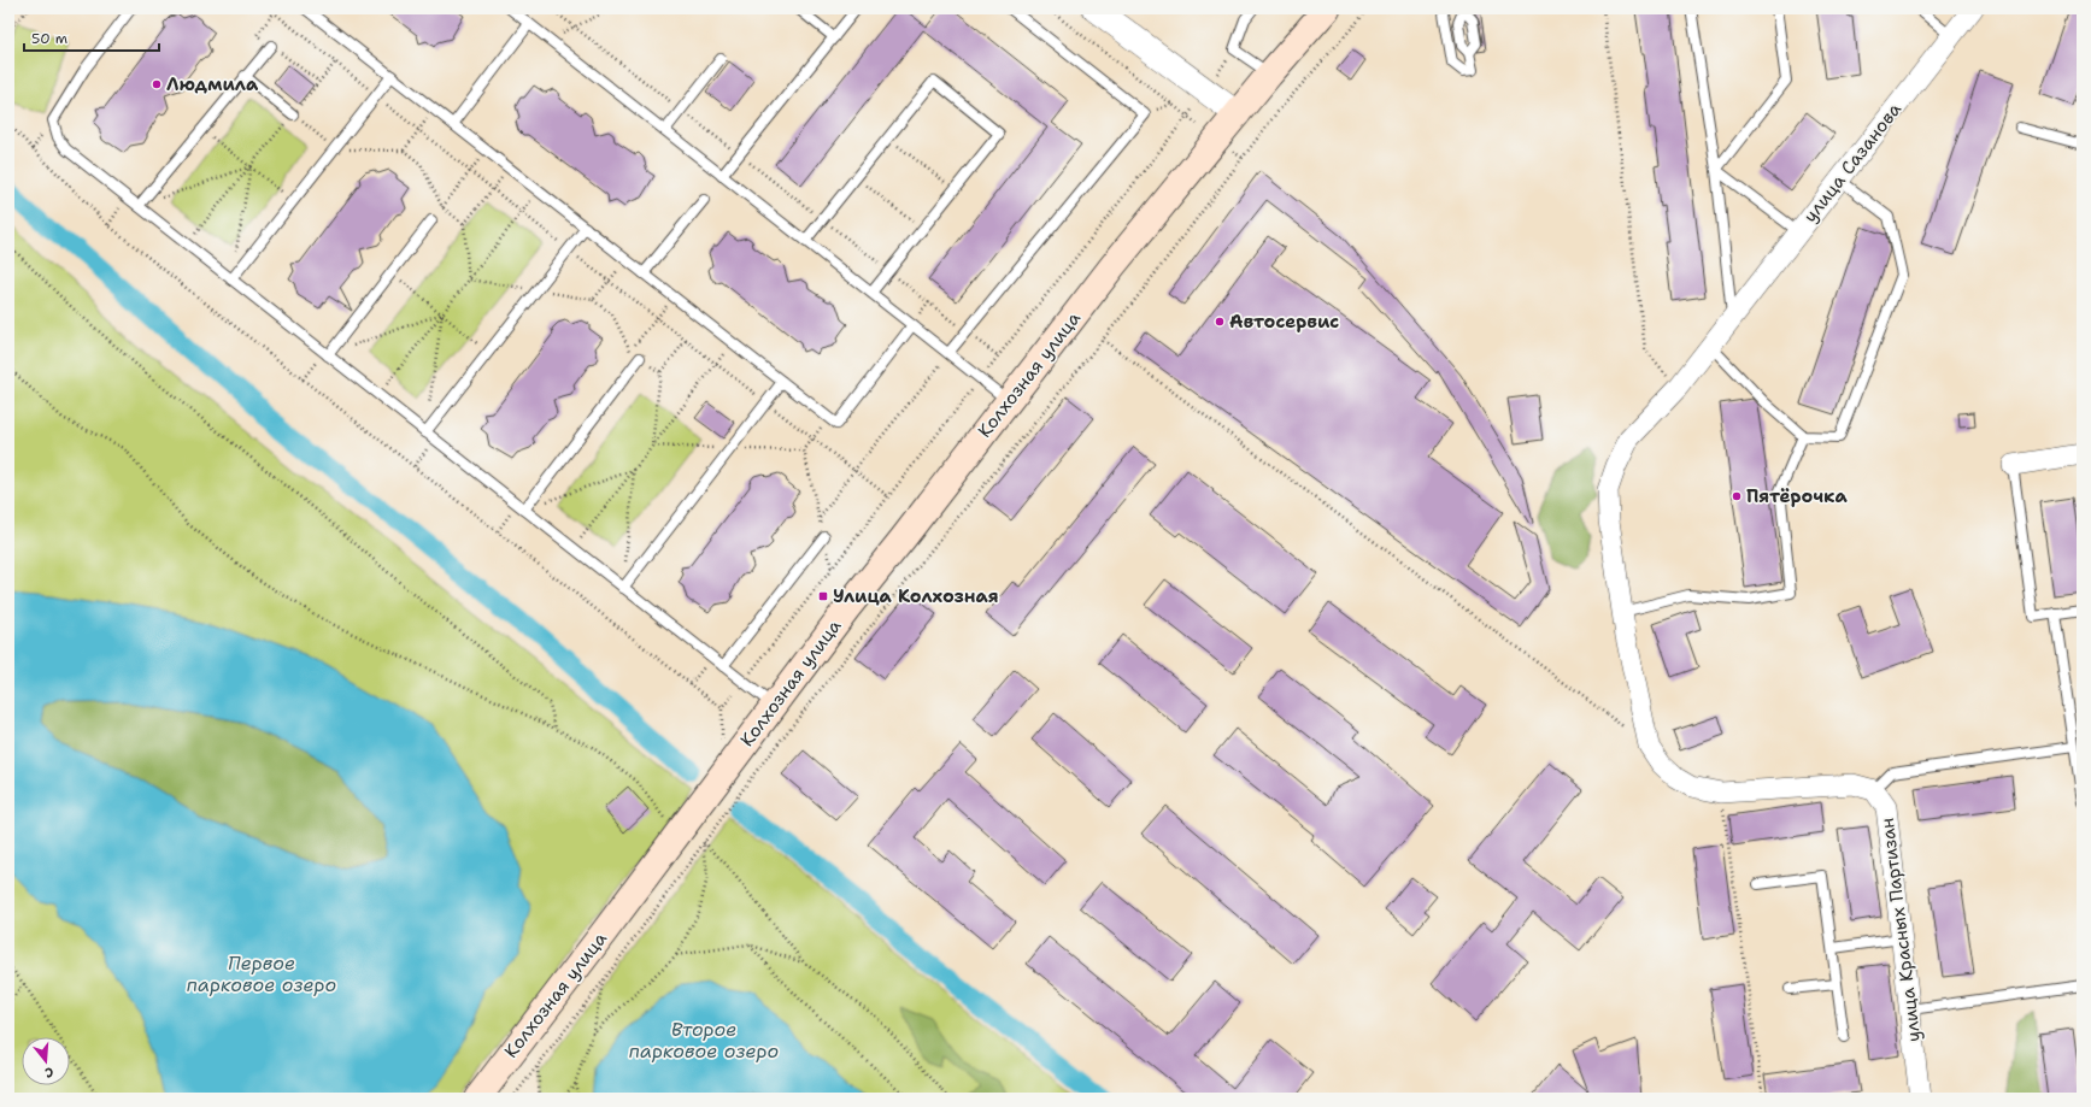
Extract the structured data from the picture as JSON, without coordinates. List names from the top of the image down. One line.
{"streets":{"main road":["Колхозная улица"],"street":["улица Сазанова","улица Красных Партизан"]},"water":["Первое парковое озеро","Второе парковое озеро"],"places":{"other":["Людмила","Автосервис","Пятёрочка"],"transit":["Улица Колхозная"]},"scale_bar":"50 m","north":"bottom"}
